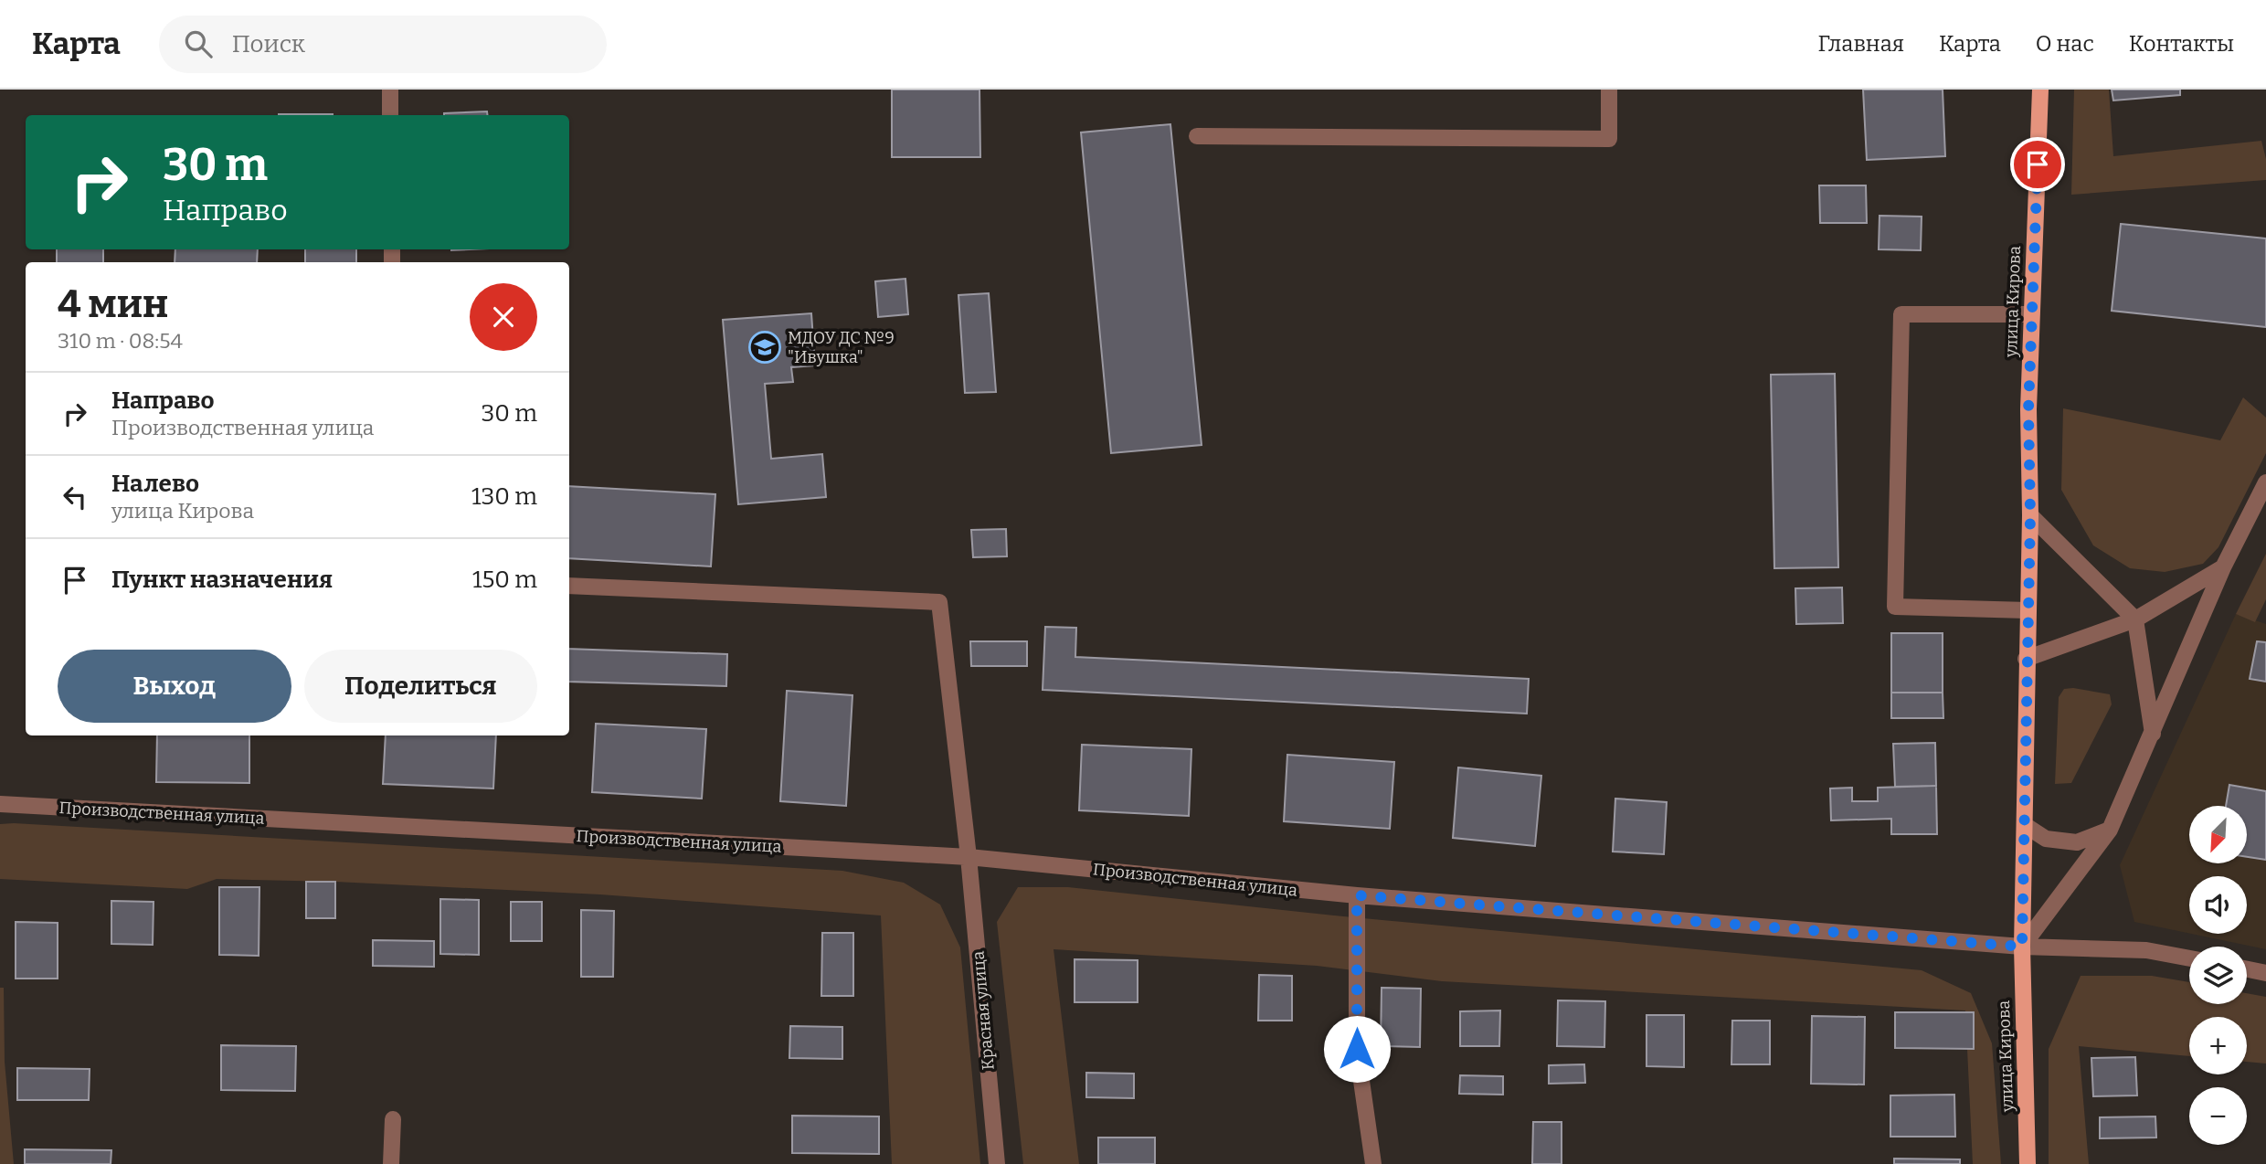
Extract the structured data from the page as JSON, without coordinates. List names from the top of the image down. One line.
{"streets":{"main road":["улица Кирова"],"street":["Производственная улица","Красная улица"]},"crossings":[["улица Кирова","Производственная улица"],["Производственная улица","Красная улица"]],"places":{"school or university":["МДОУ ДС №9 \"Ивушка\""]},"north":"bottom left","page":{"header":"Карта","search":"Поиск","nav":["Главная","Карта","О нас","Контакты"],"turn":["30 m","Направо"],"heading":["4 мин","310 m · 08:54"],"list":[{"name":"Направо","note":"Производственная улица","value":"30 m"},{"name":"Налево","note":"улица Кирова","value":"130 m"},{"name":"Пункт назначения","value":"150 m"}],"buttons":["Выход","Поделиться"],"map_buttons":["+","−"]}}
